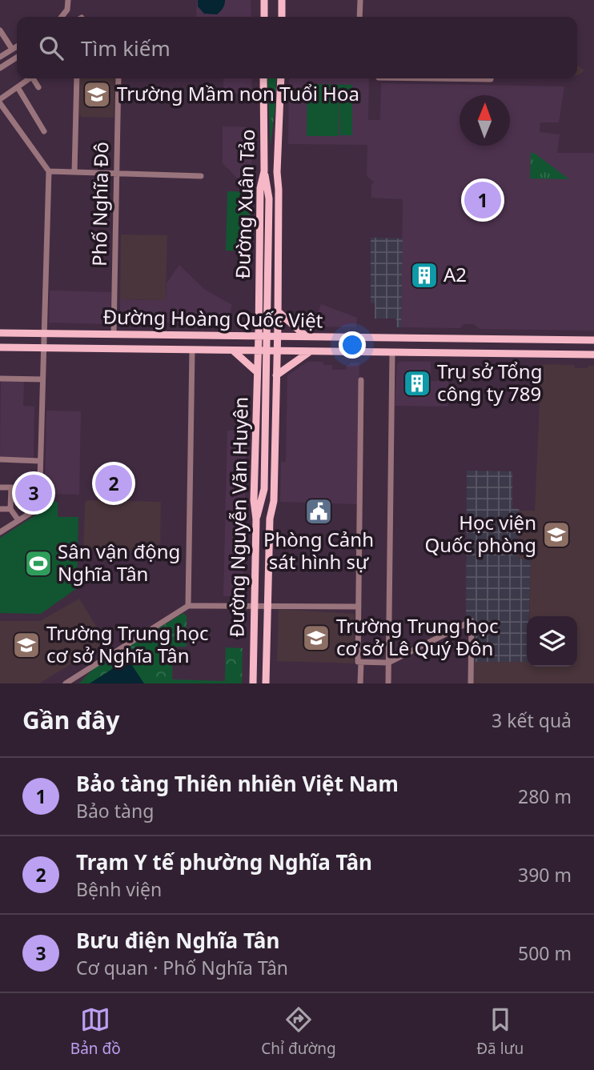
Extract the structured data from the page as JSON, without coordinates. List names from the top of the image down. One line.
{"streets":{"main road":["Đường Xuân Tảo","Đường Hoàng Quốc Việt","Đường Nguyễn Văn Huyên"],"street":["Phố Nghĩa Đô"]},"crossings":[["Phố Nghĩa Đô","Đường Hoàng Quốc Việt"],["Đường Xuân Tảo","Đường Hoàng Quốc Việt"],["Đường Xuân Tảo","Đường Nguyễn Văn Huyên"],["Đường Hoàng Quốc Việt","Đường Nguyễn Văn Huyên"]],"places":{"school or university":["Trường Mầm non Tuổi Hoa","Học viện Quốc phòng","Trường Trung học cơ sở Lê Quý Đôn","Trường Trung học cơ sở Nghĩa Tân"],"building":["A2","Trụ sở Tổng công ty 789"],"public building":["Phòng Cảnh sát hình sự"],"sports":["Sân vận động Nghĩa Tân"]},"north":"top","page":{"search":"Tìm kiếm","pins":["1","2","3"],"heading":["Gần đây","3 kết quả"],"list":[{"mark":"1","name":"Bảo tàng Thiên nhiên Việt Nam","note":"Bảo tàng","value":"280 m"},{"mark":"2","name":"Trạm Y tế phường Nghĩa Tân","note":"Bệnh viện","value":"390 m"},{"mark":"3","name":"Bưu điện Nghĩa Tân","note":"Cơ quan · Phố Nghĩa Tân","value":"500 m"}],"nav":["Bản đồ","Chỉ đường","Đã lưu"]}}
